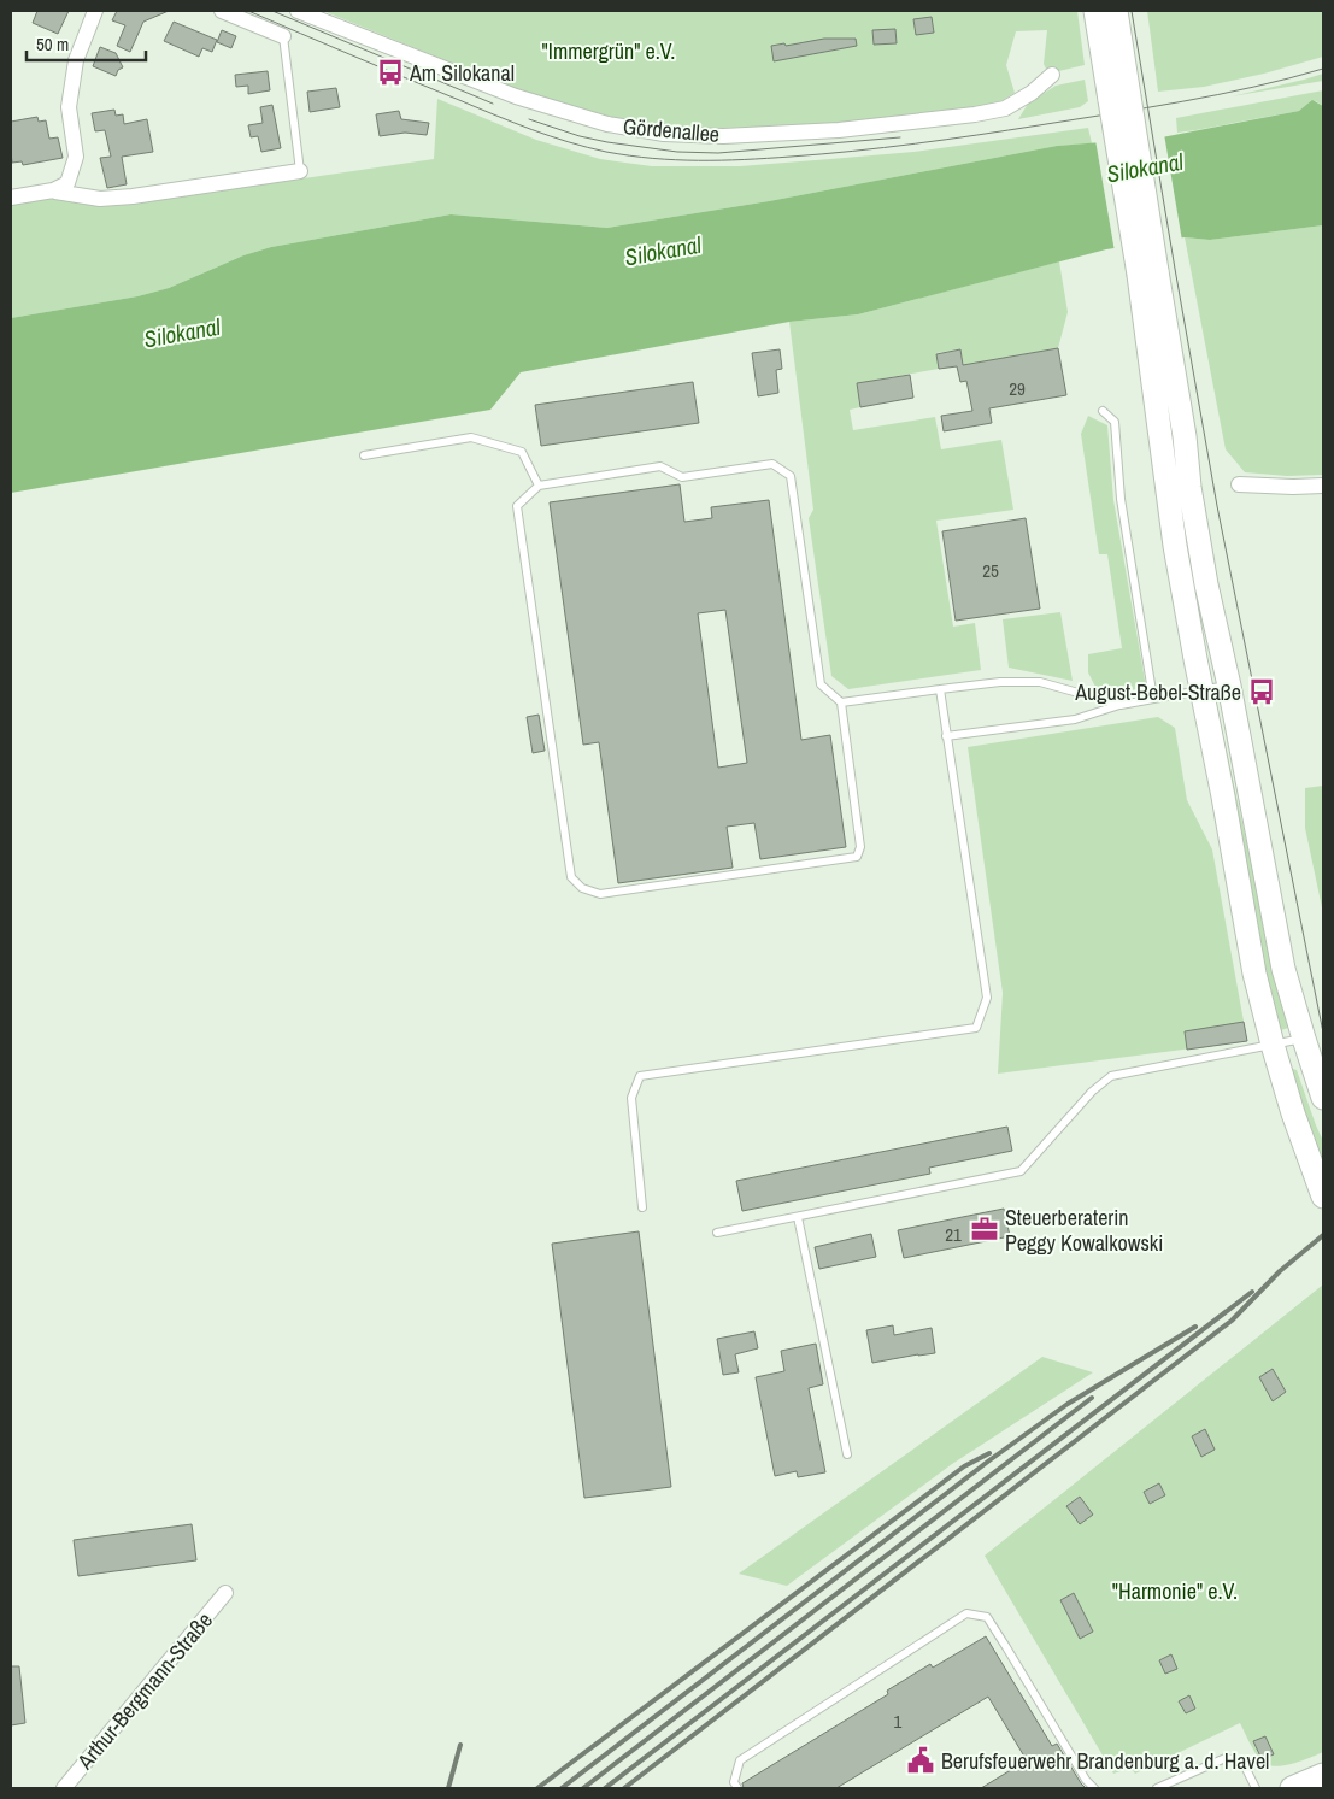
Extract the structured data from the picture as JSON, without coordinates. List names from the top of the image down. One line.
{"streets":{"street":["Gördenallee","Arthur-Bergmann-Straße"]},"water":["Silokanal"],"parks":["\"Immergrün\" e.V.","\"Harmonie\" e.V."],"places":{"bus stop":["Am Silokanal","August-Bebel-Straße"],"office":["Steuerberaterin Peggy Kowalkowski"],"public building":["Berufsfeuerwehr Brandenburg a. d. Havel"]},"house_numbers":["29","25","21","1"],"scale_bar":"50 m"}
